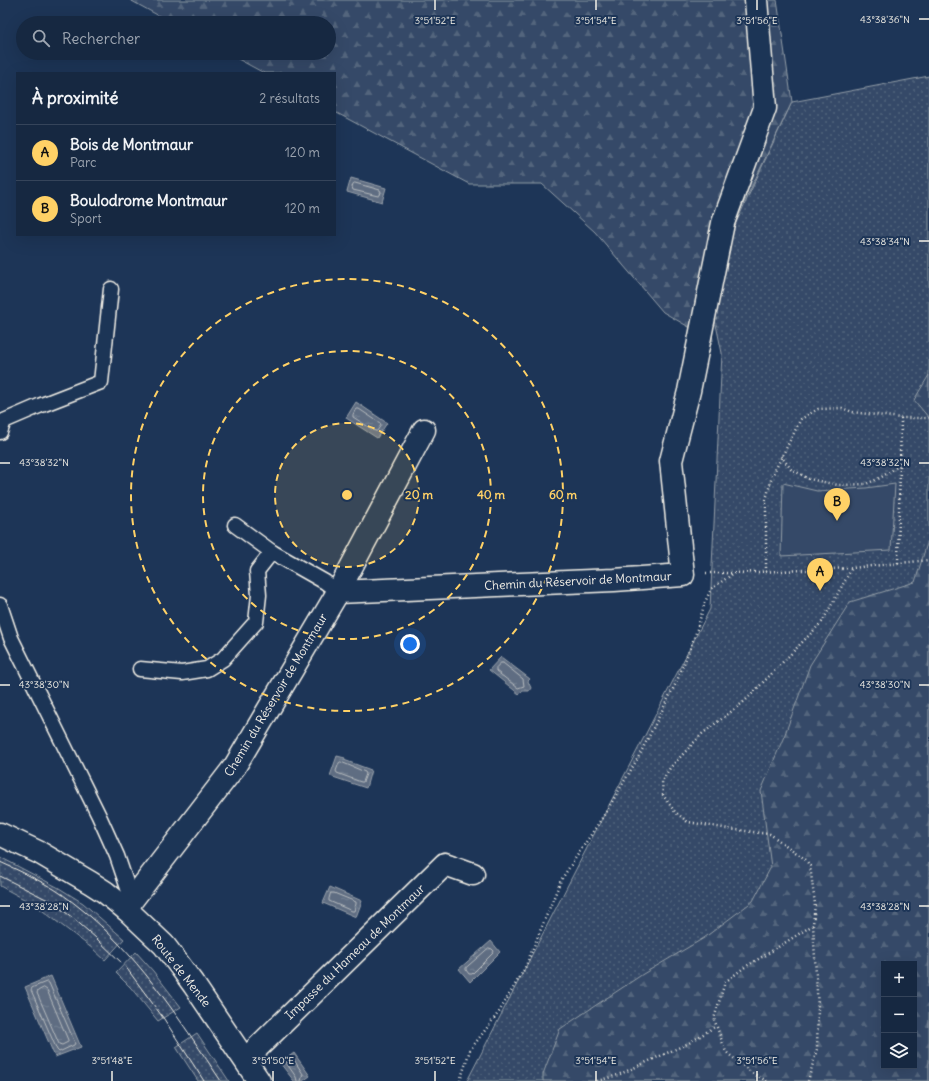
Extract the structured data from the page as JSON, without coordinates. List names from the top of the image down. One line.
{"streets":{"street":["Chemin du Réservoir de Montmaur","Impasse du Hameau de Montmaur","Route de Mende"]},"crossings":[["Chemin du Réservoir de Montmaur","Route de Mende"],["Impasse du Hameau de Montmaur","Route de Mende"]],"page":{"search":"Rechercher","heading":["À proximité","2 résultats"],"list":[{"mark":"A","name":"Bois de Montmaur","note":"Parc","value":"120 m"},{"mark":"B","name":"Boulodrome Montmaur","note":"Sport","value":"120 m"}],"pins":["B","A"],"map_buttons":["+","−"]},"coordinates":["43°38'36\"N","3°51'52\"E","3°51'54\"E","3°51'56\"E","43°38'34\"N","43°38'32\"N","43°38'30\"N","43°38'28\"N","3°51'48\"E","3°51'50\"E"],"rings":["20 m","40 m","60 m"]}
